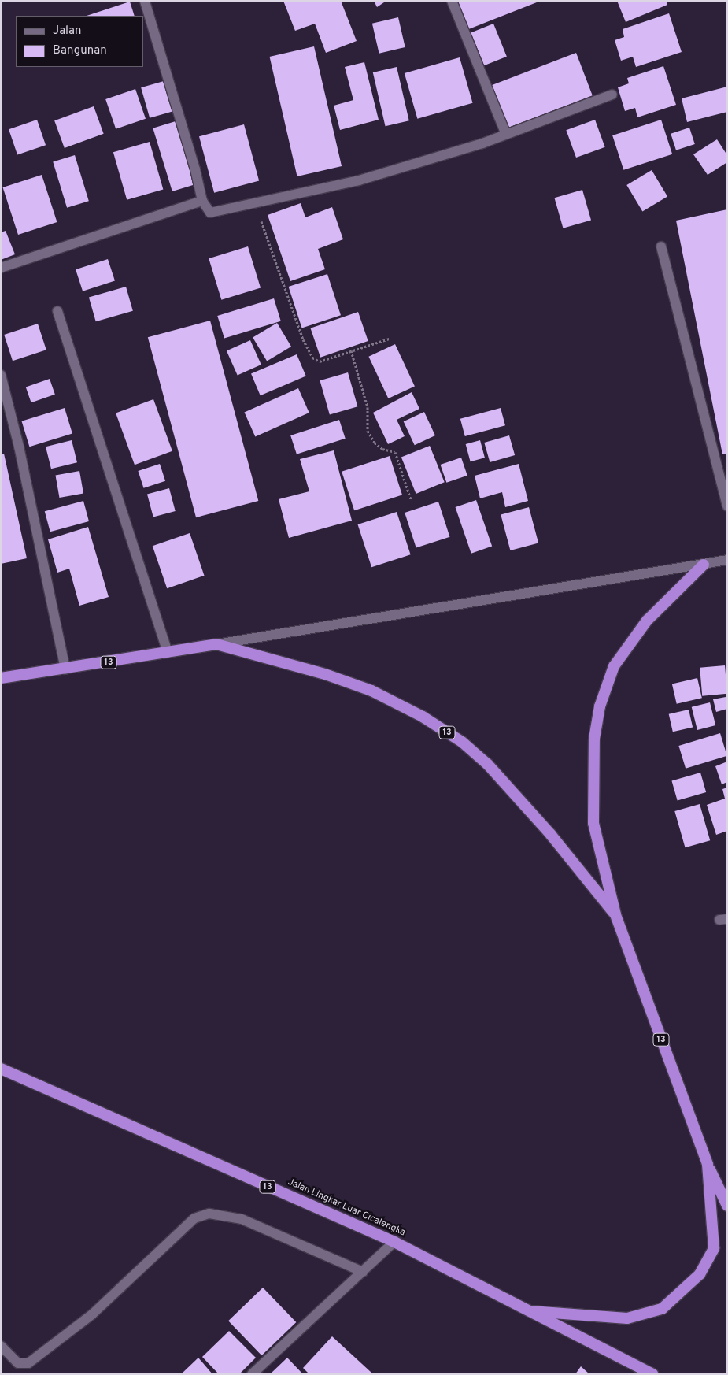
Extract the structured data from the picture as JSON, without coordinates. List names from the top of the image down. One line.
{"streets":{"highway":["13","Jalan Lingkar Luar Cicalengka"]},"legend":["Jalan","Bangunan"]}
